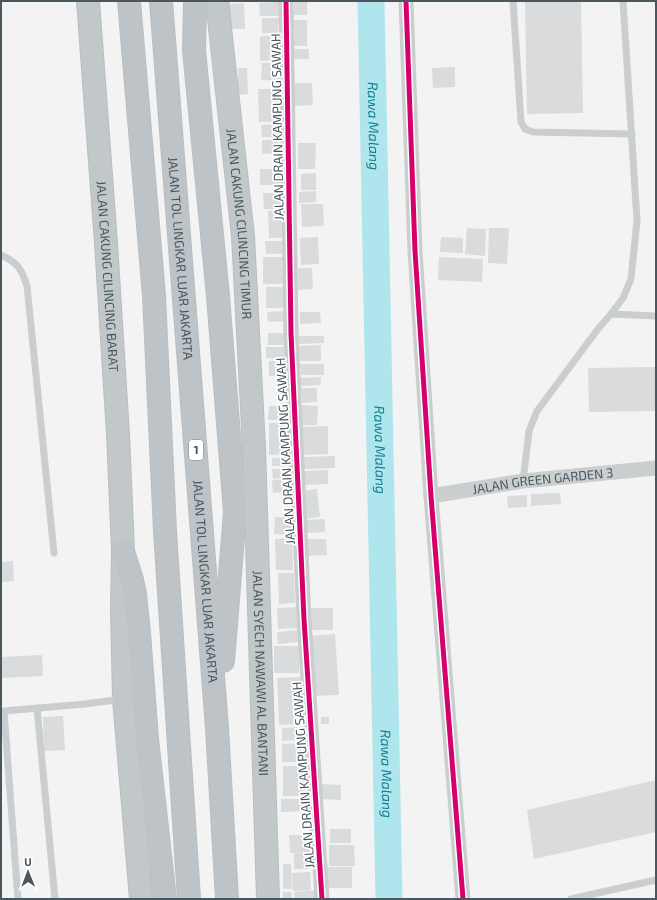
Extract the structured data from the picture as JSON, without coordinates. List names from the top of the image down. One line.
{"streets":{"highway":["JALAN CAKUNG CILINCING TIMUR","JALAN TOL LINGKAR LUAR JAKARTA","JALAN CAKUNG CILINCING BARAT","1","JALAN SYECH NAWAWI AL BANTANI"],"street":["JALAN DRAIN KAMPUNG SAWAH","JALAN GREEN GARDEN 3"]},"crossings":[["JALAN CAKUNG CILINCING TIMUR","JALAN SYECH NAWAWI AL BANTANI"]],"water":["Rawa Malang"],"north":"top"}
